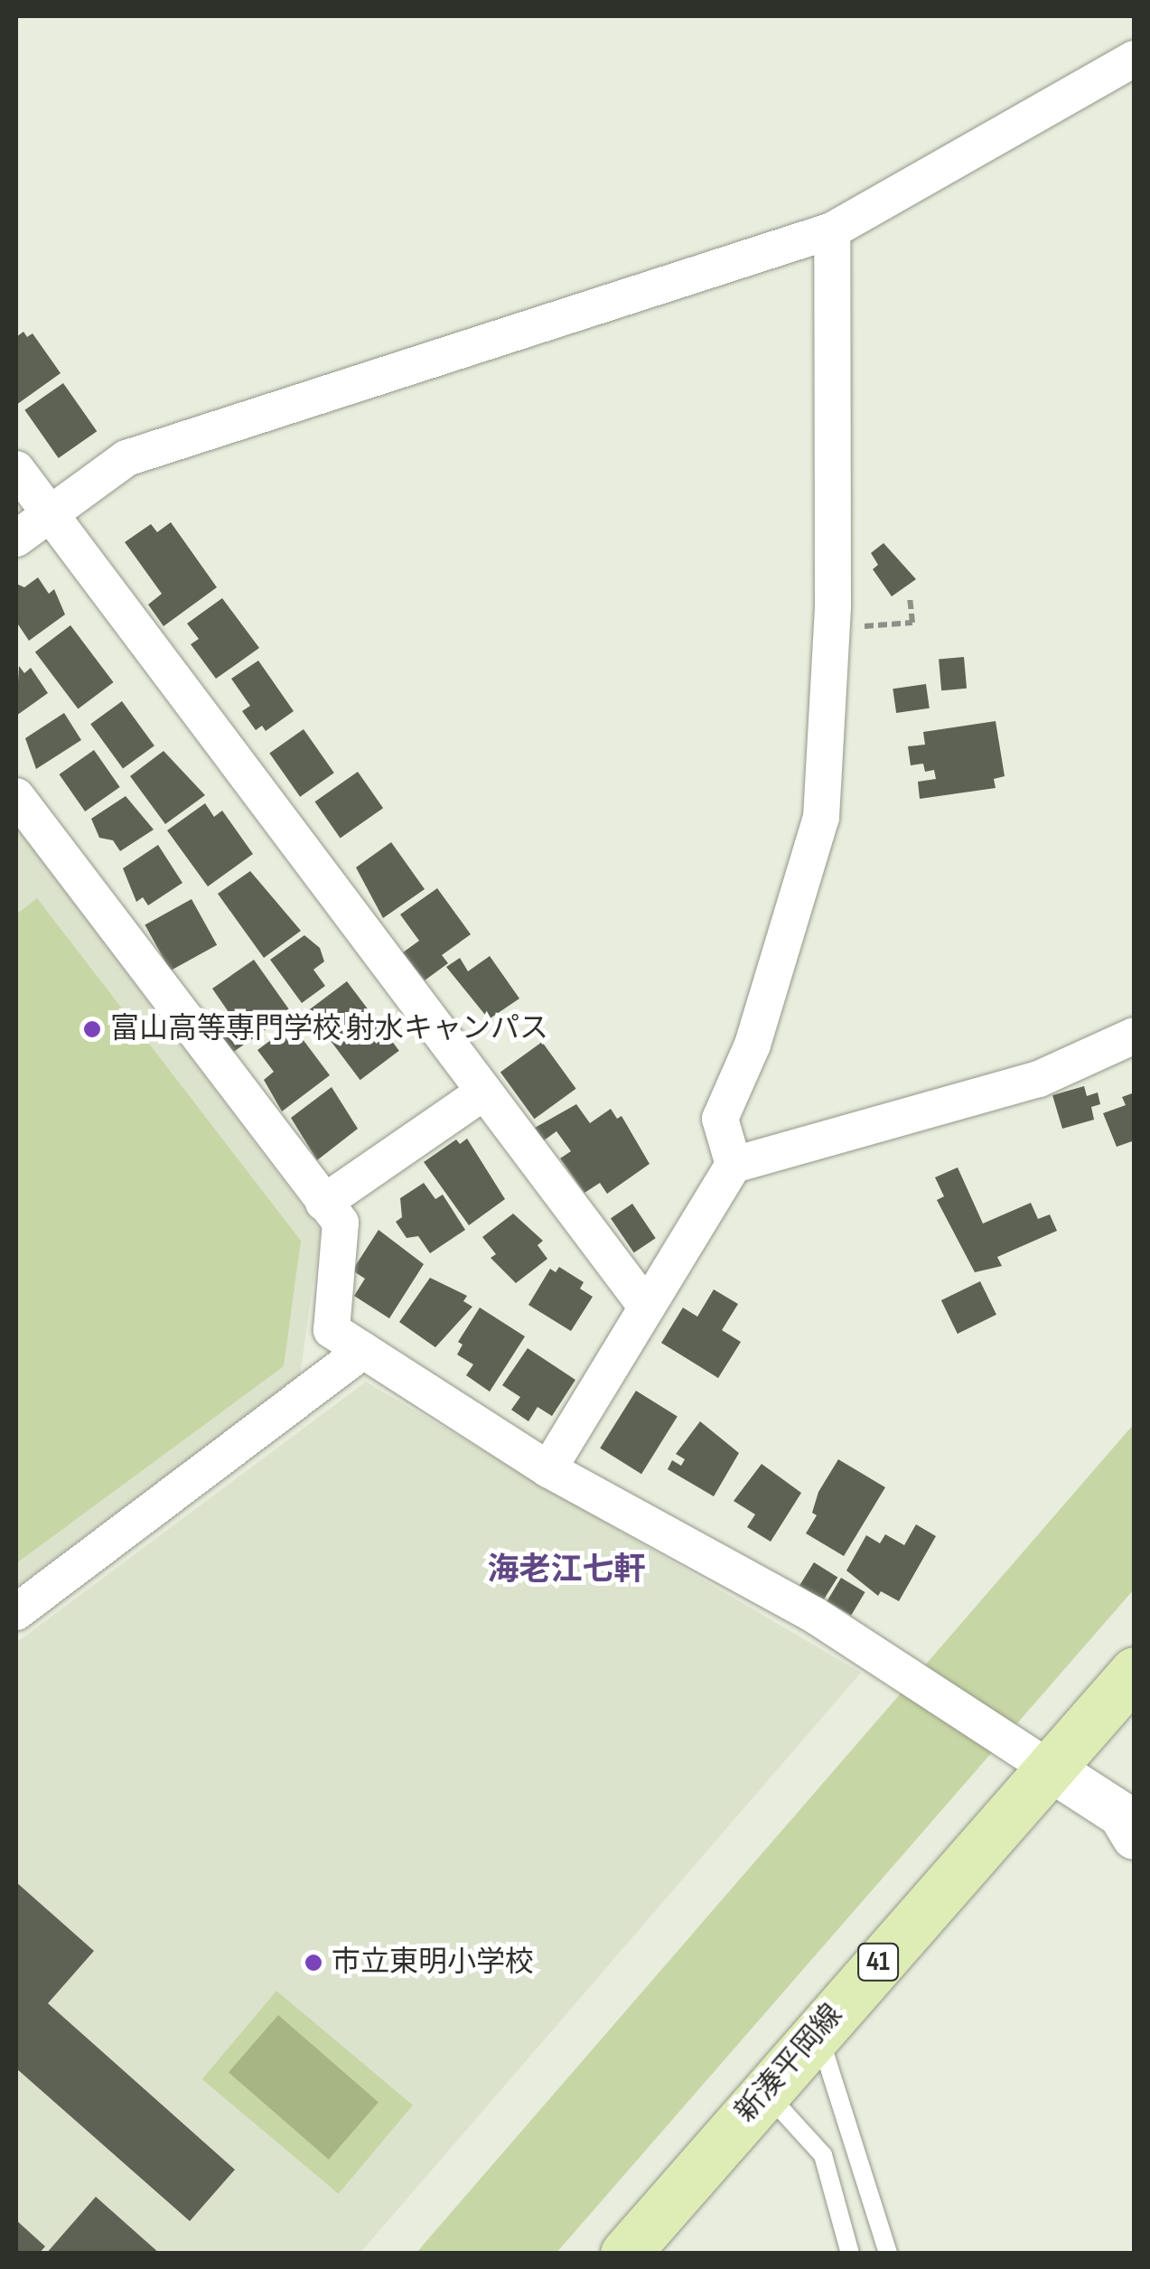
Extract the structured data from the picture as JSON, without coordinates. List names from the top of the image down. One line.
{"streets":{"main road":["41","新湊平岡線"]},"districts":["海老江七軒"],"places":["富山高等専門学校 射水キャンパス","市立東明小学校"]}
